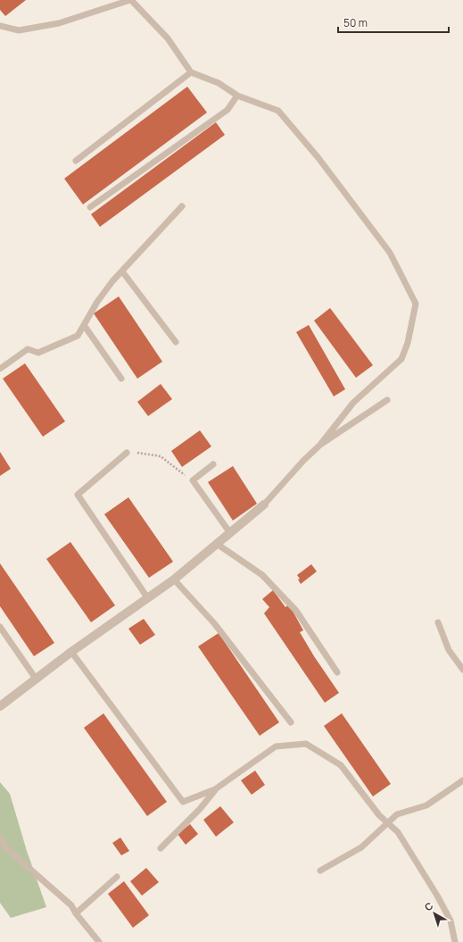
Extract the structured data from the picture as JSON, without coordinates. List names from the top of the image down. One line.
{"scale_bar":"50 m","north":"top left"}
